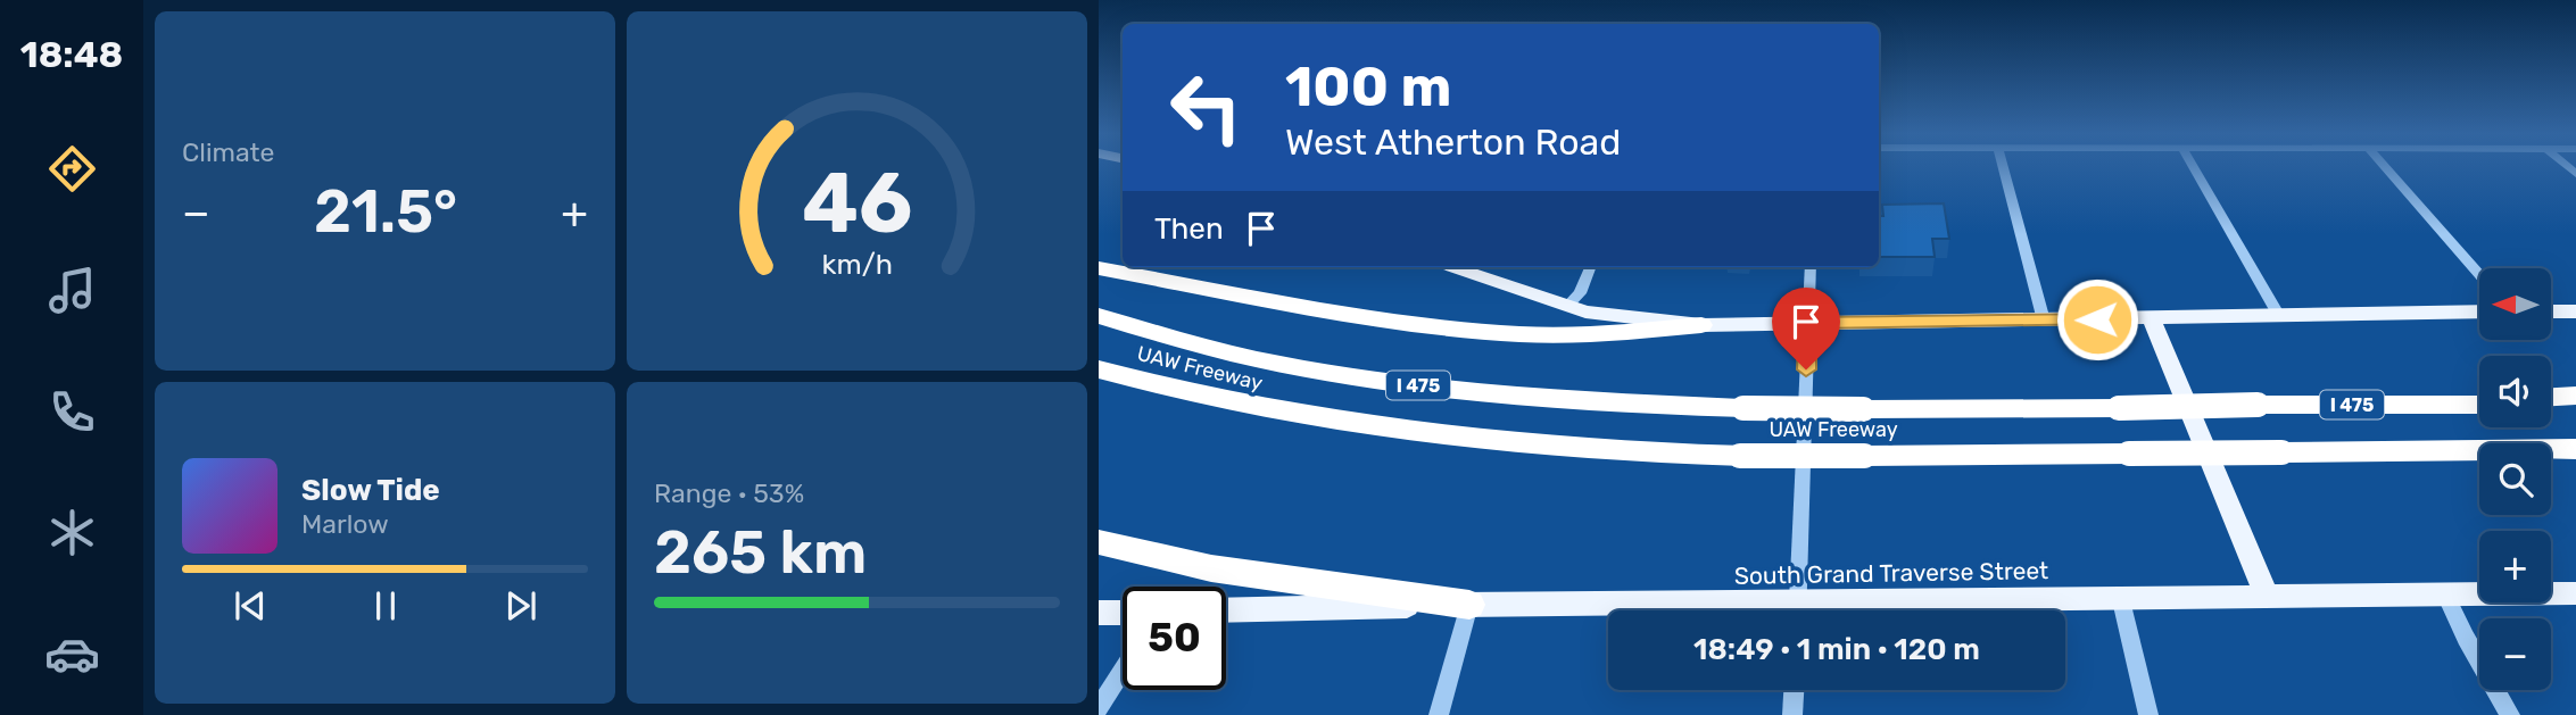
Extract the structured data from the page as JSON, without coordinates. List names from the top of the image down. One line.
{"streets":{"highway":["UAW Freeway","I 475"],"main road":["South Grand Traverse Street"]},"north":"left","page":{"tabs":"18:48","tile":["Climate",["Range · 53%","265 km"]],"turn":["100 m","West Atherton Road"],"heat":["−","21.5°","+"],"then":"Then","map_buttons":["+","−"],"song":["Slow Tide","Marlow"],"limit":"50","trip":"18:49 · 1 min · 120 m","gauge":["46","km/h"]}}
